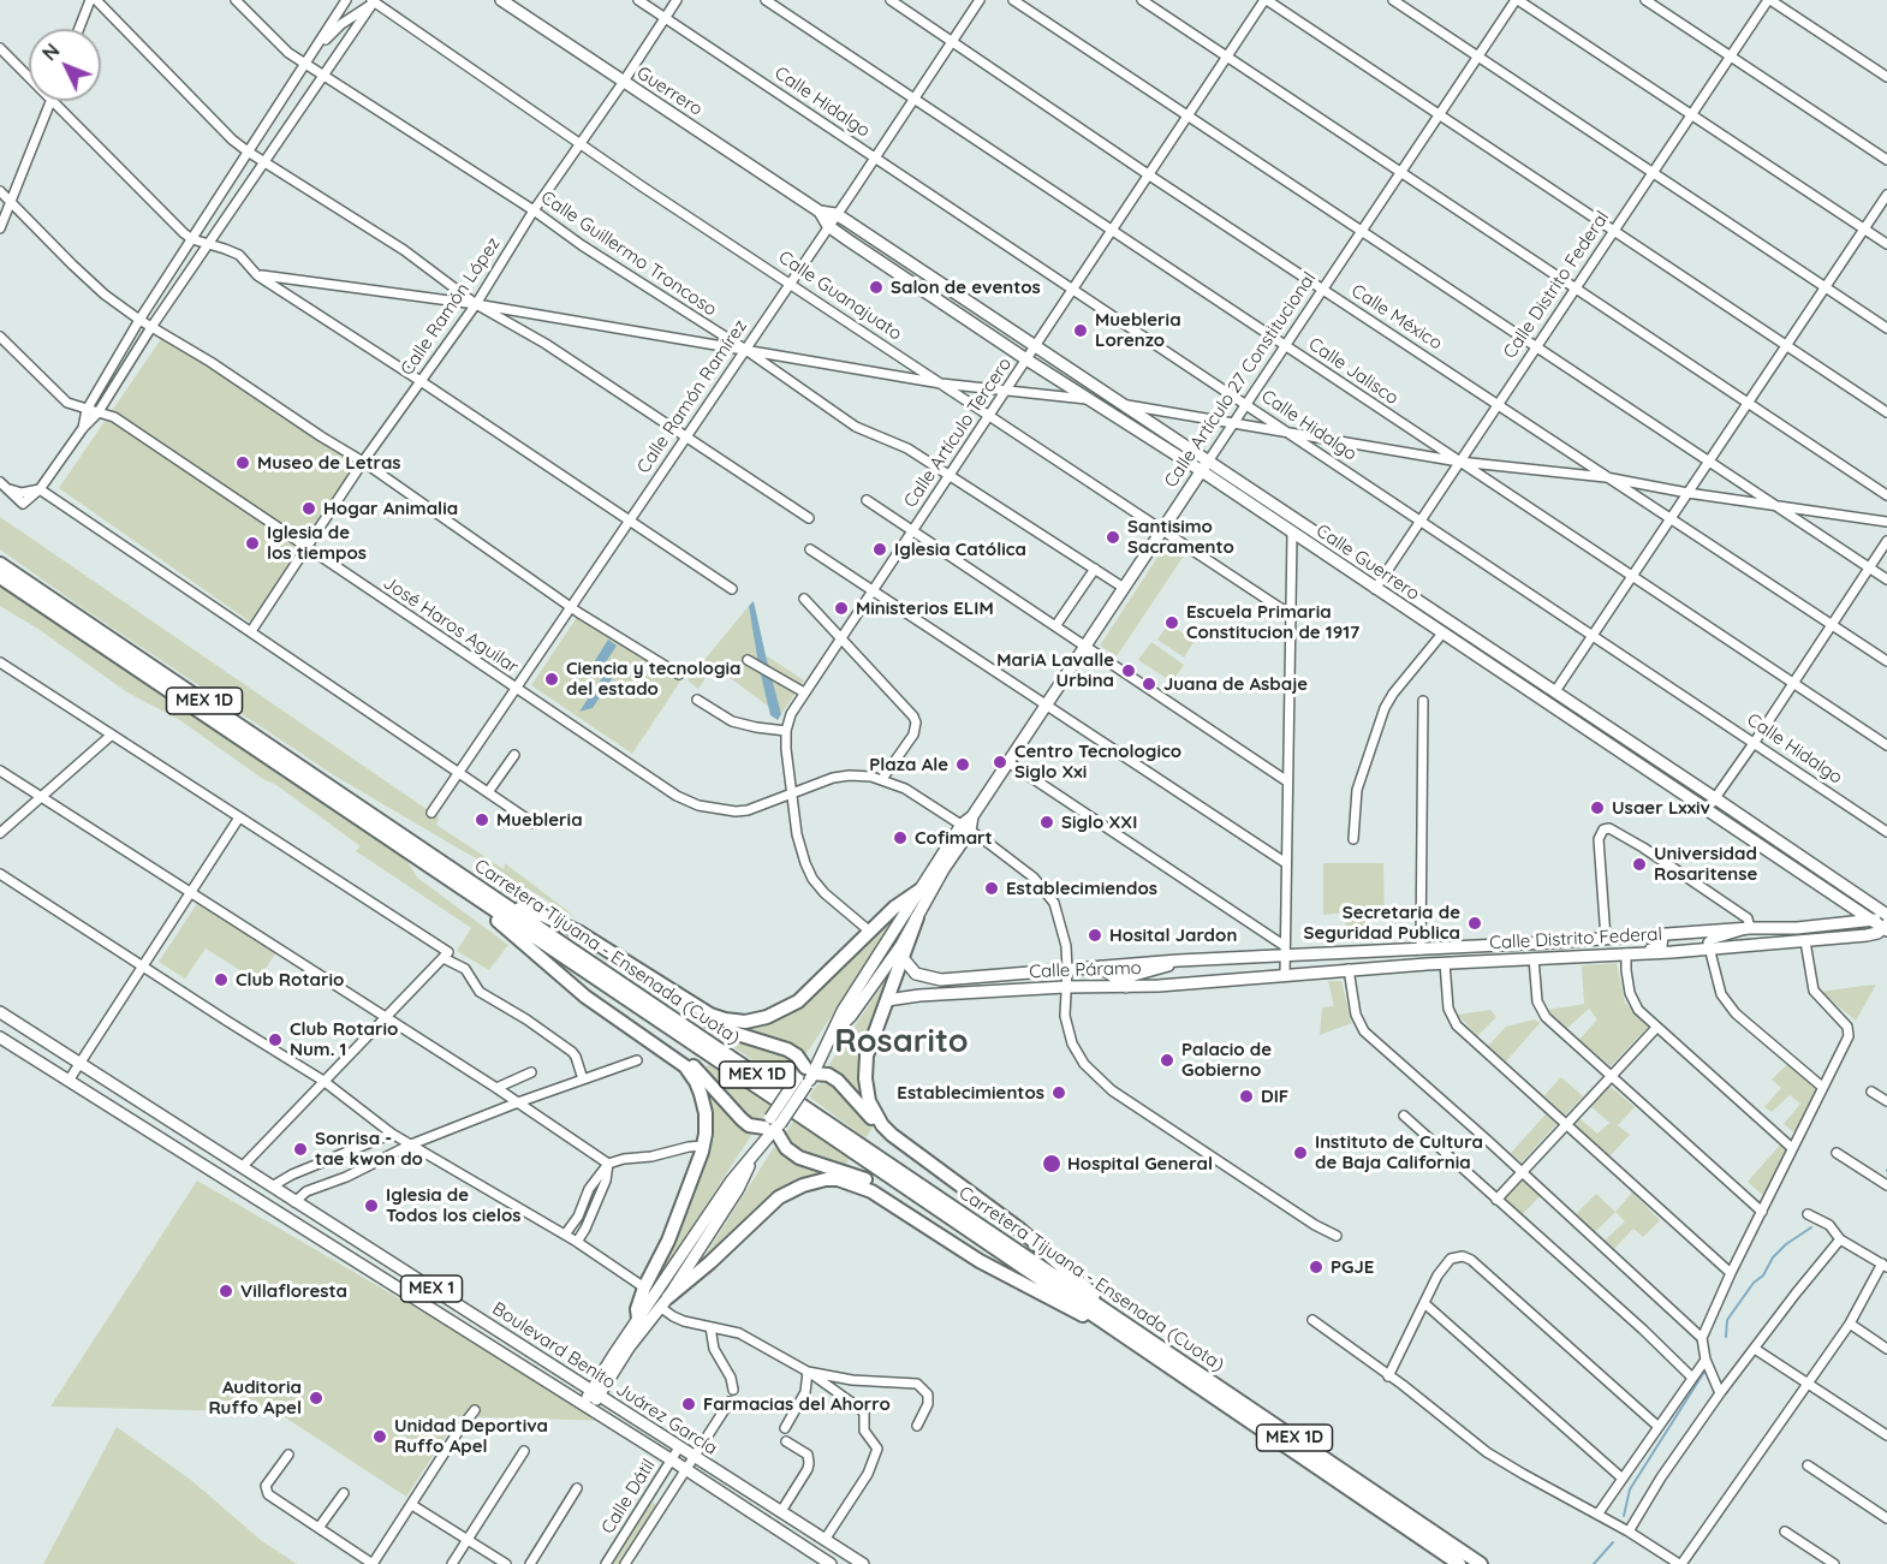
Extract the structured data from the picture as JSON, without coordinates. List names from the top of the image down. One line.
{"streets":{"highway":["MEX 1D","Carretera Tijuana - Ensenada (Cuota)"],"main road":["Guerrero","Calle Distrito Federal","Calle Artículo 27 Constitucional","Calle Guerrero","Calle Páramo","MEX 1","Boulevard Benito Juárez García"],"street":["Calle Hidalgo","Calle Guillermo Troncoso","Calle Guanajuato","Calle Ramón López","Calle México","Calle Jalisco","Calle Ramón Ramírez","Calle Artículo Tercero","José Haros Aguilar","Calle Dátil"]},"crossings":[["Guerrero","Calle Ramón López"],["Guerrero","Calle Ramón Ramírez"],["Guerrero","Calle Guerrero"],["Calle Hidalgo","Calle Distrito Federal"],["Calle Hidalgo","Calle Ramón López"],["Calle Hidalgo","Calle Artículo 27 Constitucional"],["Calle Hidalgo","Calle Ramón Ramírez"],["Calle Hidalgo","Calle Artículo Tercero"],["Calle Guillermo Troncoso","Calle Ramón López"],["Calle Guillermo Troncoso","Calle Artículo 27 Constitucional"],["Calle Guillermo Troncoso","Calle Ramón Ramírez"],["Calle Guillermo Troncoso","Calle Artículo Tercero"],["Calle Distrito Federal","Calle México"],["Calle Distrito Federal","Calle Jalisco"],["Calle Distrito Federal","Calle Guerrero"],["Calle Distrito Federal","Calle Páramo"],["Calle Guanajuato","Calle Ramón López"],["Calle Guanajuato","Calle Artículo 27 Constitucional"],["Calle Guanajuato","Calle Ramón Ramírez"],["Calle Guanajuato","Calle Artículo Tercero"],["Calle Ramón López","José Haros Aguilar"],["Calle México","Calle Artículo 27 Constitucional"],["Calle México","Calle Ramón Ramírez"],["Calle México","Calle Artículo Tercero"],["Calle Jalisco","Calle Artículo 27 Constitucional"],["Calle Jalisco","Calle Ramón Ramírez"],["Calle Jalisco","Calle Artículo Tercero"],["Calle Artículo 27 Constitucional","Calle Guerrero"],["Calle Artículo 27 Constitucional","José Haros Aguilar"],["Calle Artículo 27 Constitucional","Boulevard Benito Juárez García"],["Calle Ramón Ramírez","Calle Guerrero"],["Calle Ramón Ramírez","José Haros Aguilar"],["Calle Artículo Tercero","Calle Guerrero"],["Calle Artículo Tercero","José Haros Aguilar"],["José Haros Aguilar","Calle Páramo"],["Boulevard Benito Juárez García","Calle Dátil"]],"districts":["Rosarito"],"places":["Salon de eventos","Muebleria Lorenzo","Museo de Letras","Hogar Animalia","Santisimo Sacramento","Iglesia de los tiempos","Iglesia Católica","Ministerios ELIM","Escuela Primaria Constitucion de 1917","MariA Lavalle Urbina","Ciencia y tecnologia del estado","Juana de Asbaje","Centro Tecnologico Siglo Xxi","Plaza Ale","Usaer Lxxiv","Muebleria","Siglo XXI","Cofimart","Universidad Rosaritense","Establecimiendos","Secretaria de Seguridad Publica","Hosital Jardon","Club Rotario","Club Rotario Num. 1","Palacio de Gobierno","Establecimientos","DIF","Sonrisa - tae kwon do","Instituto de Cultura de Baja California","Hospital General","Iglesia de Todos los cielos","PGJE","Villafloresta","Auditoria Ruffo Apel","Farmacias del Ahorro","Unidad Deportiva Ruffo Apel"],"north":"top left"}
